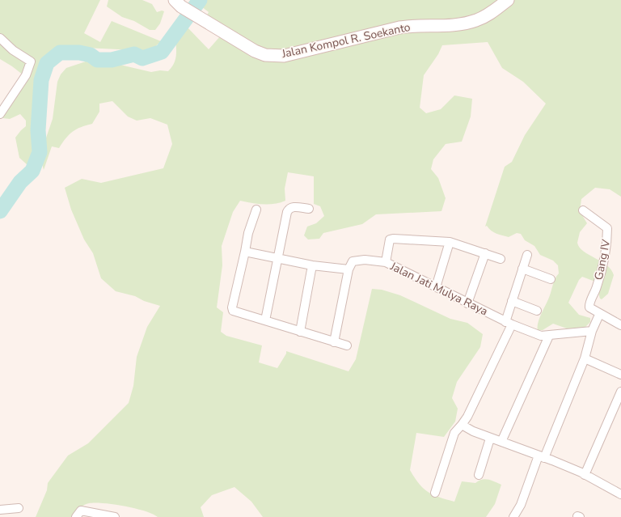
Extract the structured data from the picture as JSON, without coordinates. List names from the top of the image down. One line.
{"streets":{"main road":["Jalan Kompol R. Soekanto"],"street":["Gang IV","Jalan Jati Mulya Raya"]}}
